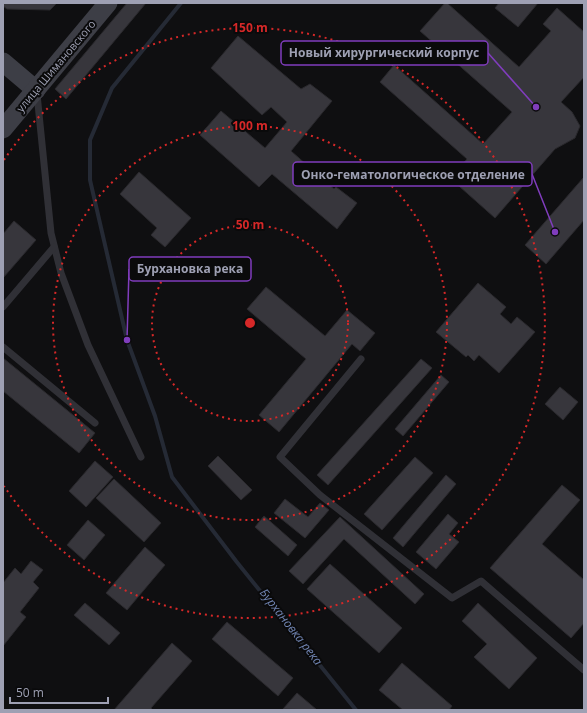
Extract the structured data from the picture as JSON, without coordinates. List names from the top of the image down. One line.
{"streets":{"street":["улица Шимановского"]},"water":["Бурхановка река"],"places":["Новый хирургический корпус","Онко-гематологическое отделение","Бурхановка река"],"scale_bar":"50 m","rings":["150 m","100 m","50 m"]}
